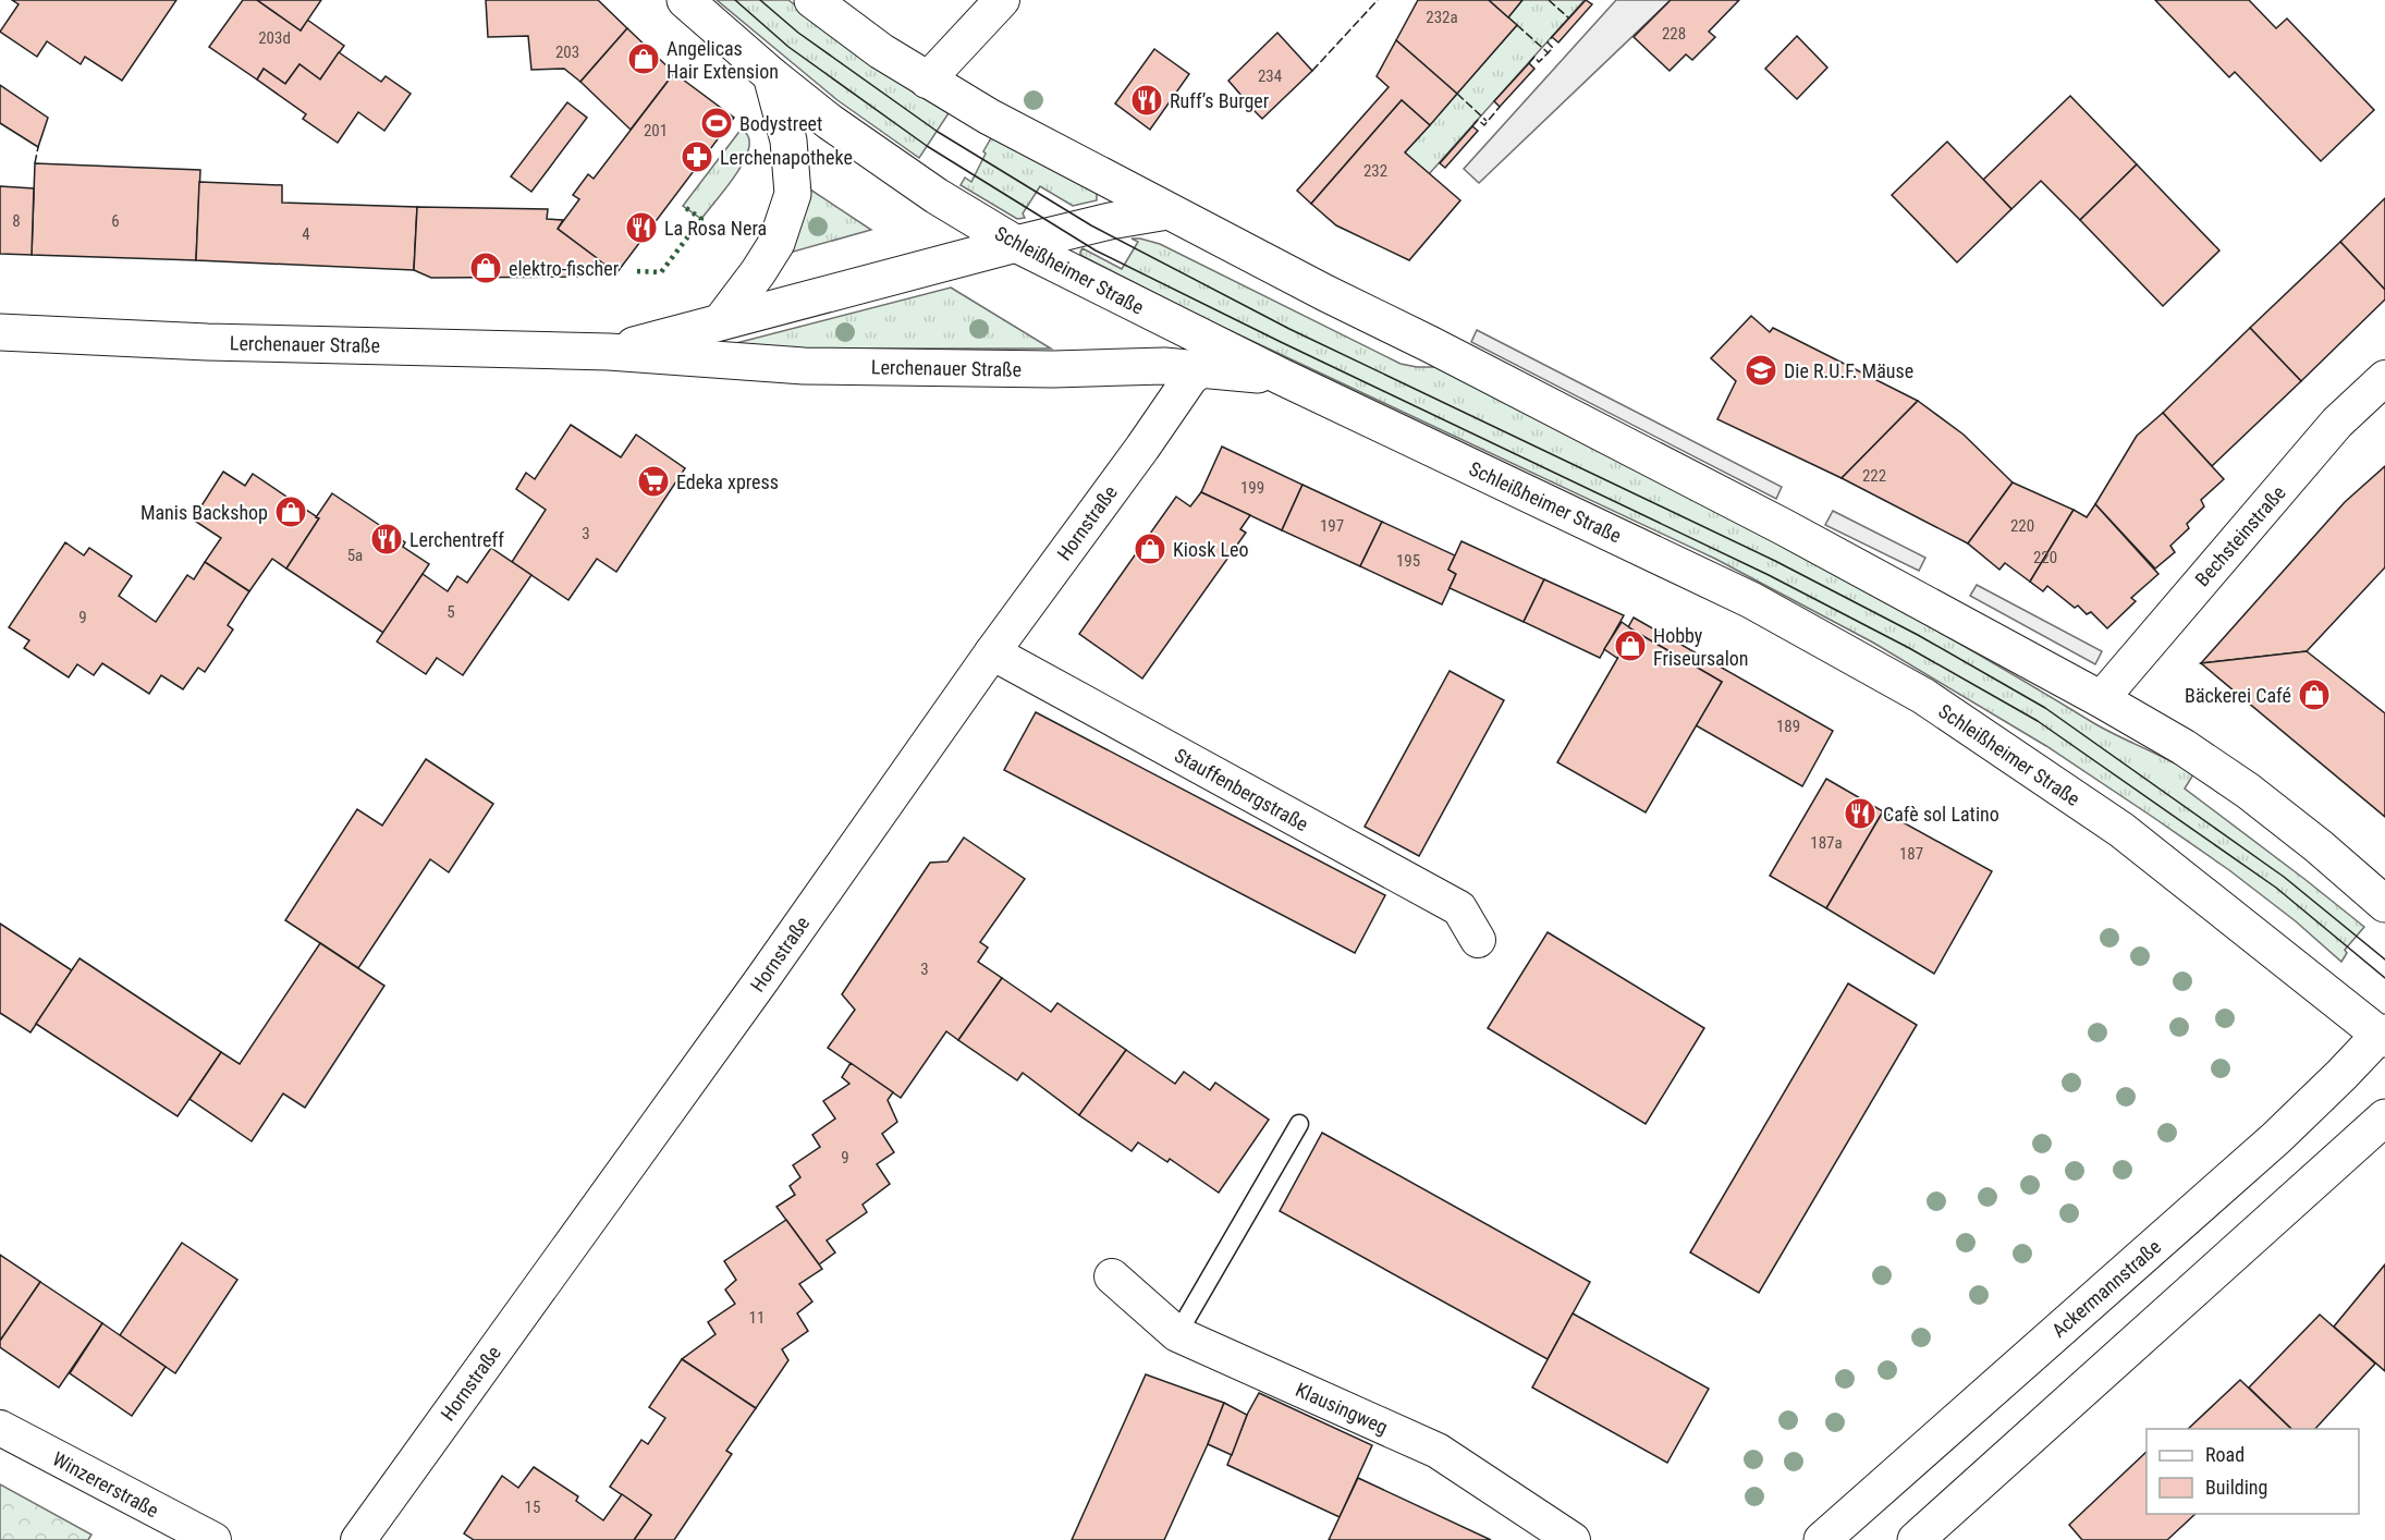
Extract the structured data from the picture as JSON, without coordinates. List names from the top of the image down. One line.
{"streets":{"main road":["Schleißheimer Straße","Lerchenauer Straße","Ackermannstraße"],"street":["Hornstraße","Bechsteinstraße","Stauffenbergstraße","Klausingweg","Winzererstraße"]},"crossings":[["Schleißheimer Straße","Lerchenauer Straße"],["Schleißheimer Straße","Ackermannstraße"],["Lerchenauer Straße","Hornstraße"],["Hornstraße","Stauffenbergstraße"]],"places":{"shop":["Angelicas Hair Extension","elektro-fischer","Manis Backshop","Kiosk Leo","Hobby Friseursalon","Bäckerei Café"],"restaurant":["Ruff’s Burger","La Rosa Nera","Lerchentreff","Cafè sol Latino"],"sports":["Bodystreet"],"pharmacy":["Lerchenapotheke"],"school or university":["Die R.U.F. Mäuse"],"supermarket":["Edeka xpress"]},"house_numbers":["232a","228","203d","203","234","201","232","8","6","4","222","199","197","220","3","5a","220","195","5","9","189","187a","187","3","9","11","15"],"legend":["Road","Building"]}
